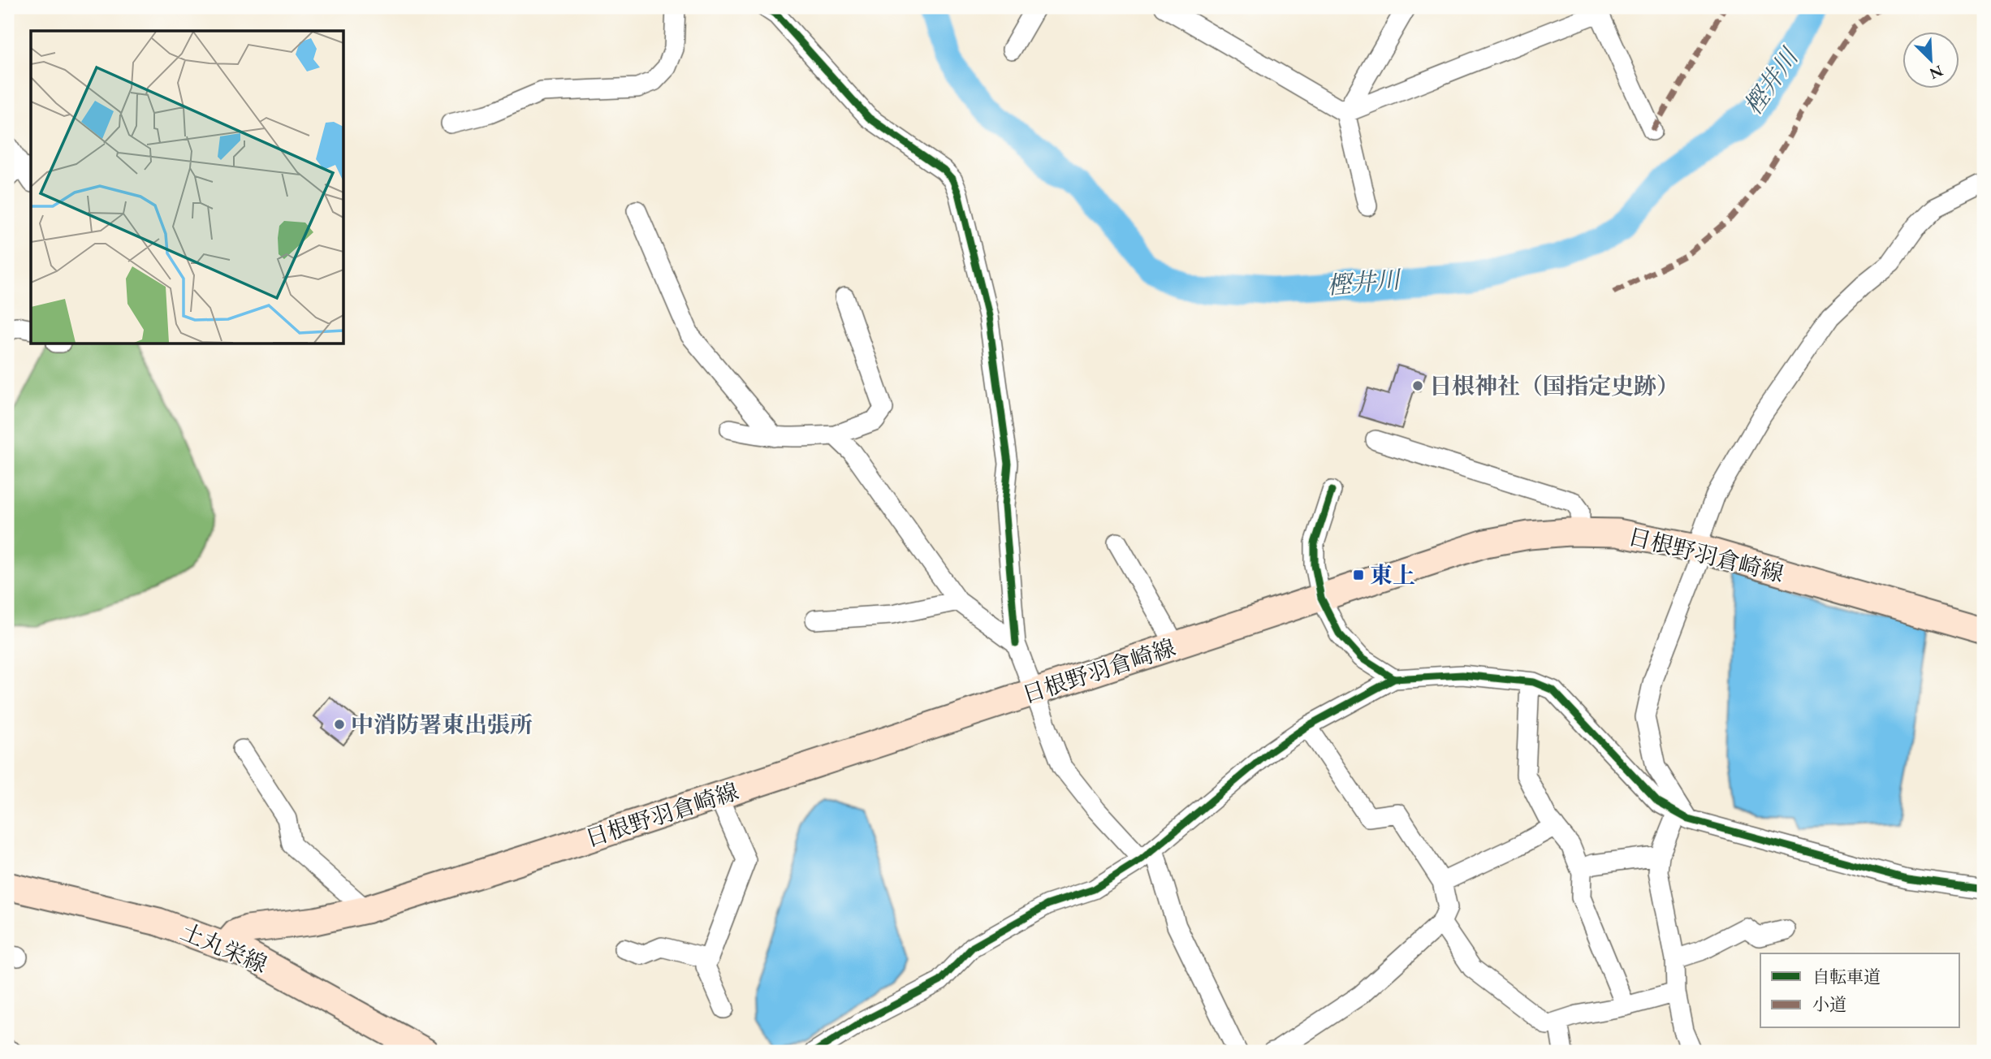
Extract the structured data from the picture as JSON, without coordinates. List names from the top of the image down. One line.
{"streets":{"main road":["日根野羽倉崎線","土丸栄線"]},"crossings":[["日根野羽倉崎線","土丸栄線"]],"water":["樫井川"],"places":{"other":["日根神社（国指定史跡）","中消防署東出張所"],"transit":["東上"]},"legend":["自転車道","小道"],"north":"bottom right"}
